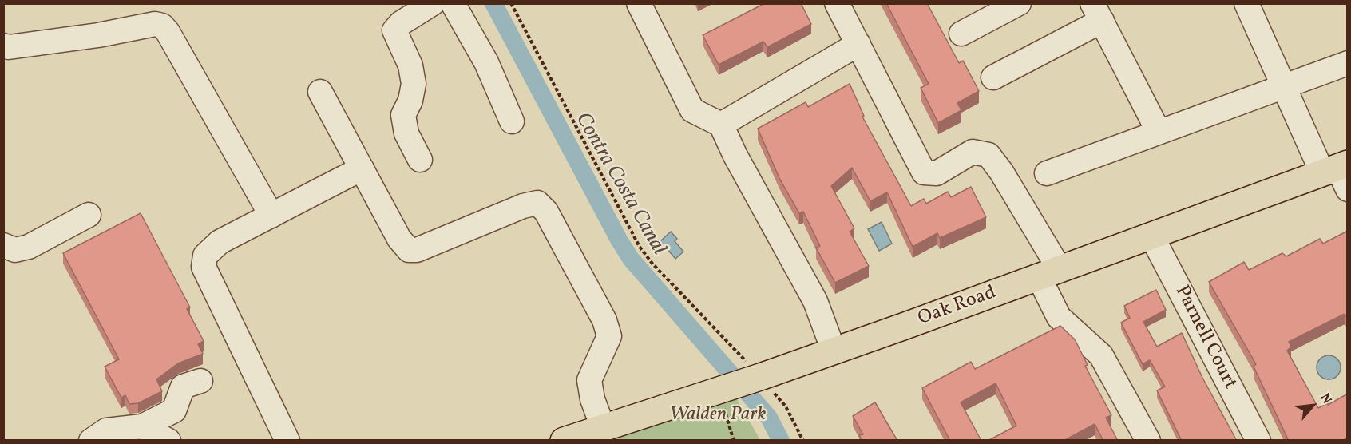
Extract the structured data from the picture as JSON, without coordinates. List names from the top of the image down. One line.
{"streets":{"main road":["Oak Road"],"street":["Parnell Court"]},"crossings":[["Oak Road","Parnell Court"]],"water":["Contra Costa Canal"],"parks":["Walden Park"],"north":"top right"}
